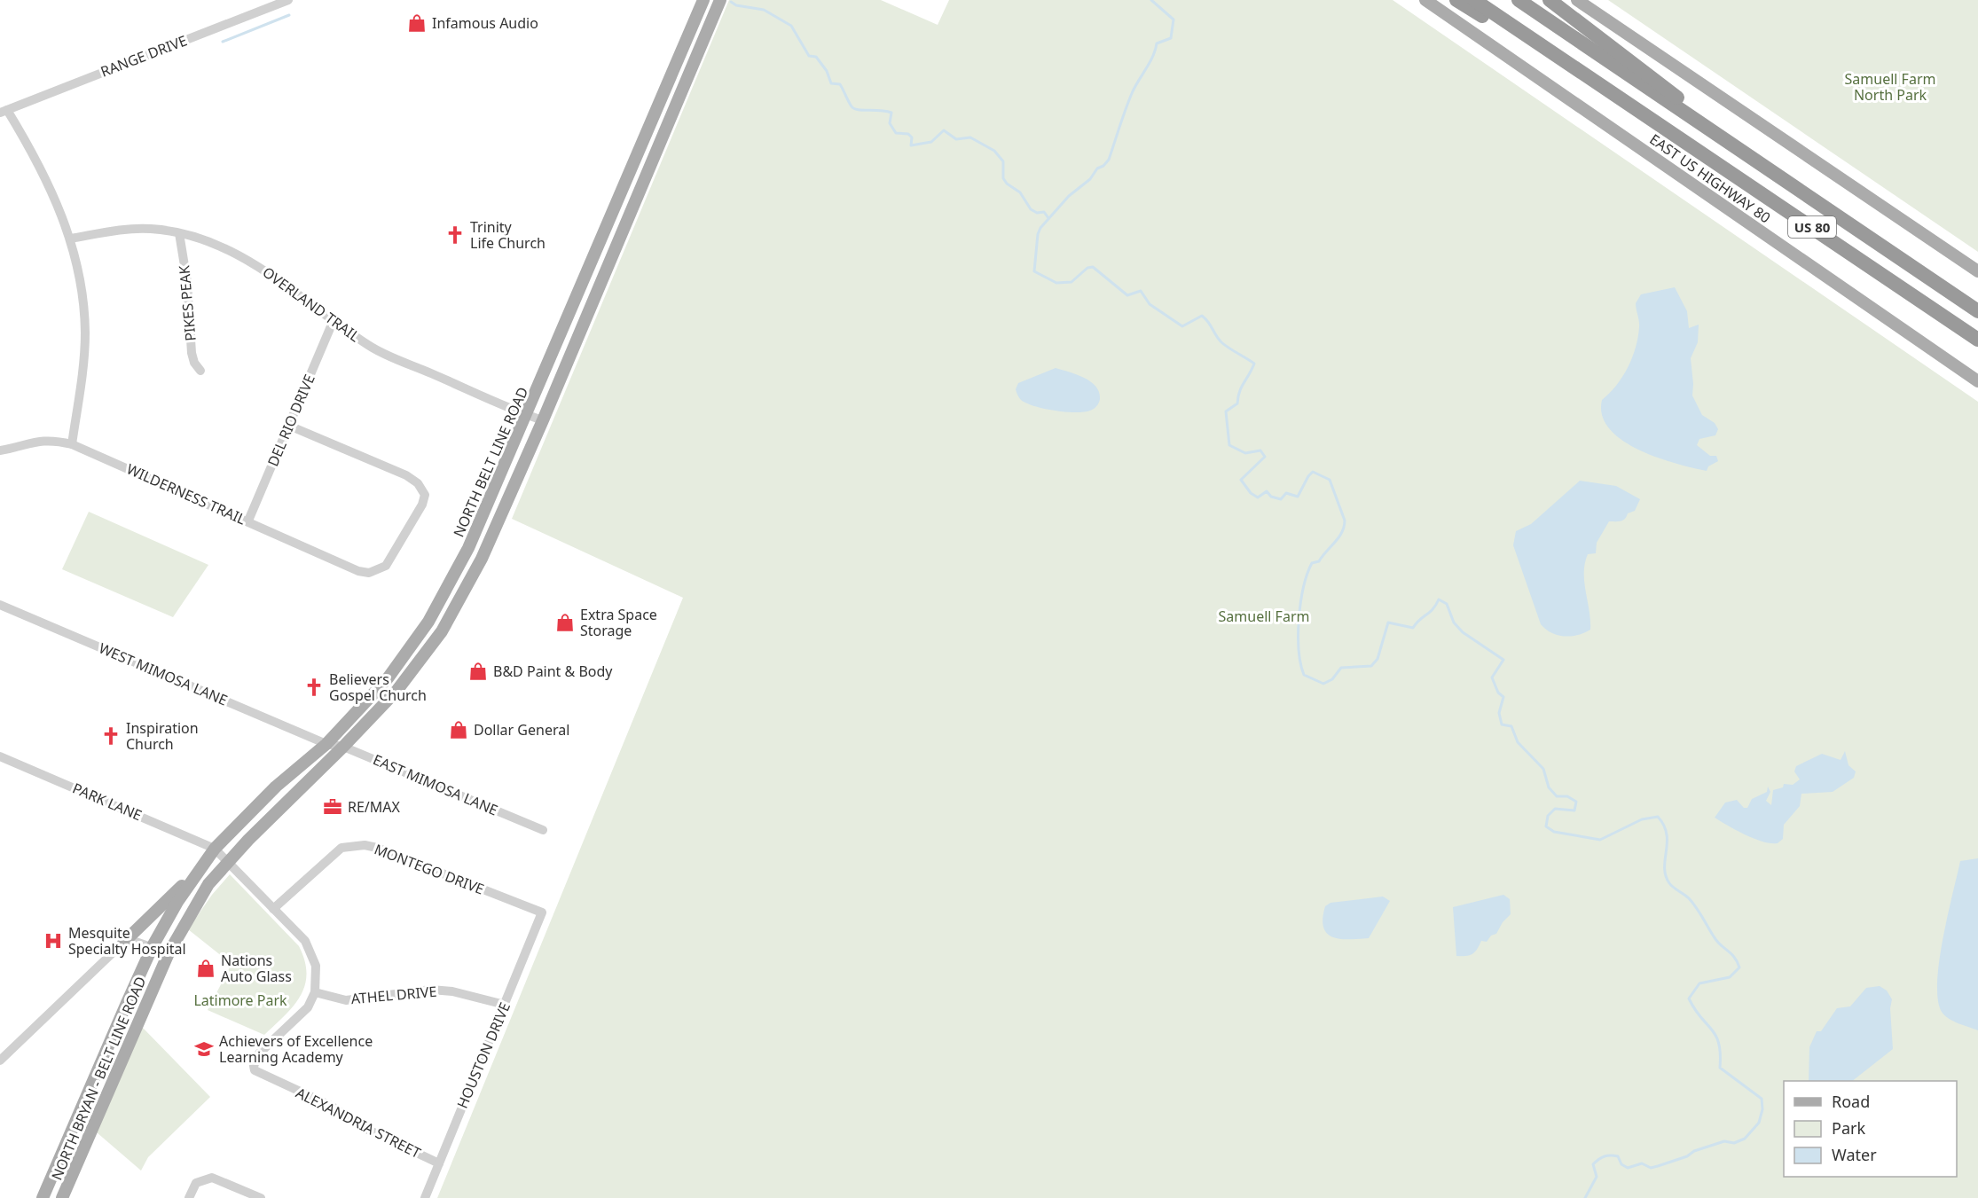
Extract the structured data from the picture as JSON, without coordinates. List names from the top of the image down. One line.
{"streets":{"highway":["US 80"],"main road":["EAST US HIGHWAY 80","NORTH BELT LINE ROAD","NORTH BRYAN - BELT LINE ROAD"],"street":["RANGE DRIVE","PIKES PEAK","OVERLAND TRAIL","DEL RIO DRIVE","WILDERNESS TRAIL","WEST MIMOSA LANE","EAST MIMOSA LANE","PARK LANE","MONTEGO DRIVE","ATHEL DRIVE","HOUSTON DRIVE","ALEXANDRIA STREET"]},"crossings":[["PIKES PEAK","OVERLAND TRAIL"],["OVERLAND TRAIL","DEL RIO DRIVE"],["OVERLAND TRAIL","NORTH BELT LINE ROAD"],["DEL RIO DRIVE","WILDERNESS TRAIL"],["NORTH BELT LINE ROAD","WEST MIMOSA LANE"],["NORTH BELT LINE ROAD","EAST MIMOSA LANE"],["NORTH BELT LINE ROAD","PARK LANE"],["NORTH BELT LINE ROAD","NORTH BRYAN - BELT LINE ROAD"],["WEST MIMOSA LANE","EAST MIMOSA LANE"],["MONTEGO DRIVE","HOUSTON DRIVE"],["ATHEL DRIVE","HOUSTON DRIVE"],["ATHEL DRIVE","ALEXANDRIA STREET"],["HOUSTON DRIVE","ALEXANDRIA STREET"]],"parks":["Samuell Farm North Park","Samuell Farm","Latimore Park"],"places":{"shop":["Infamous Audio","Extra Space Storage","B&D Paint & Body","Dollar General","Nations Auto Glass"],"church":["Trinity Life Church","Believers Gospel Church","Inspiration Church"],"office":["RE/MAX"],"hospital":["Mesquite Specialty Hospital"],"school or university":["Achievers of Excellence Learning Academy"]},"legend":["Road","Park","Water"]}
